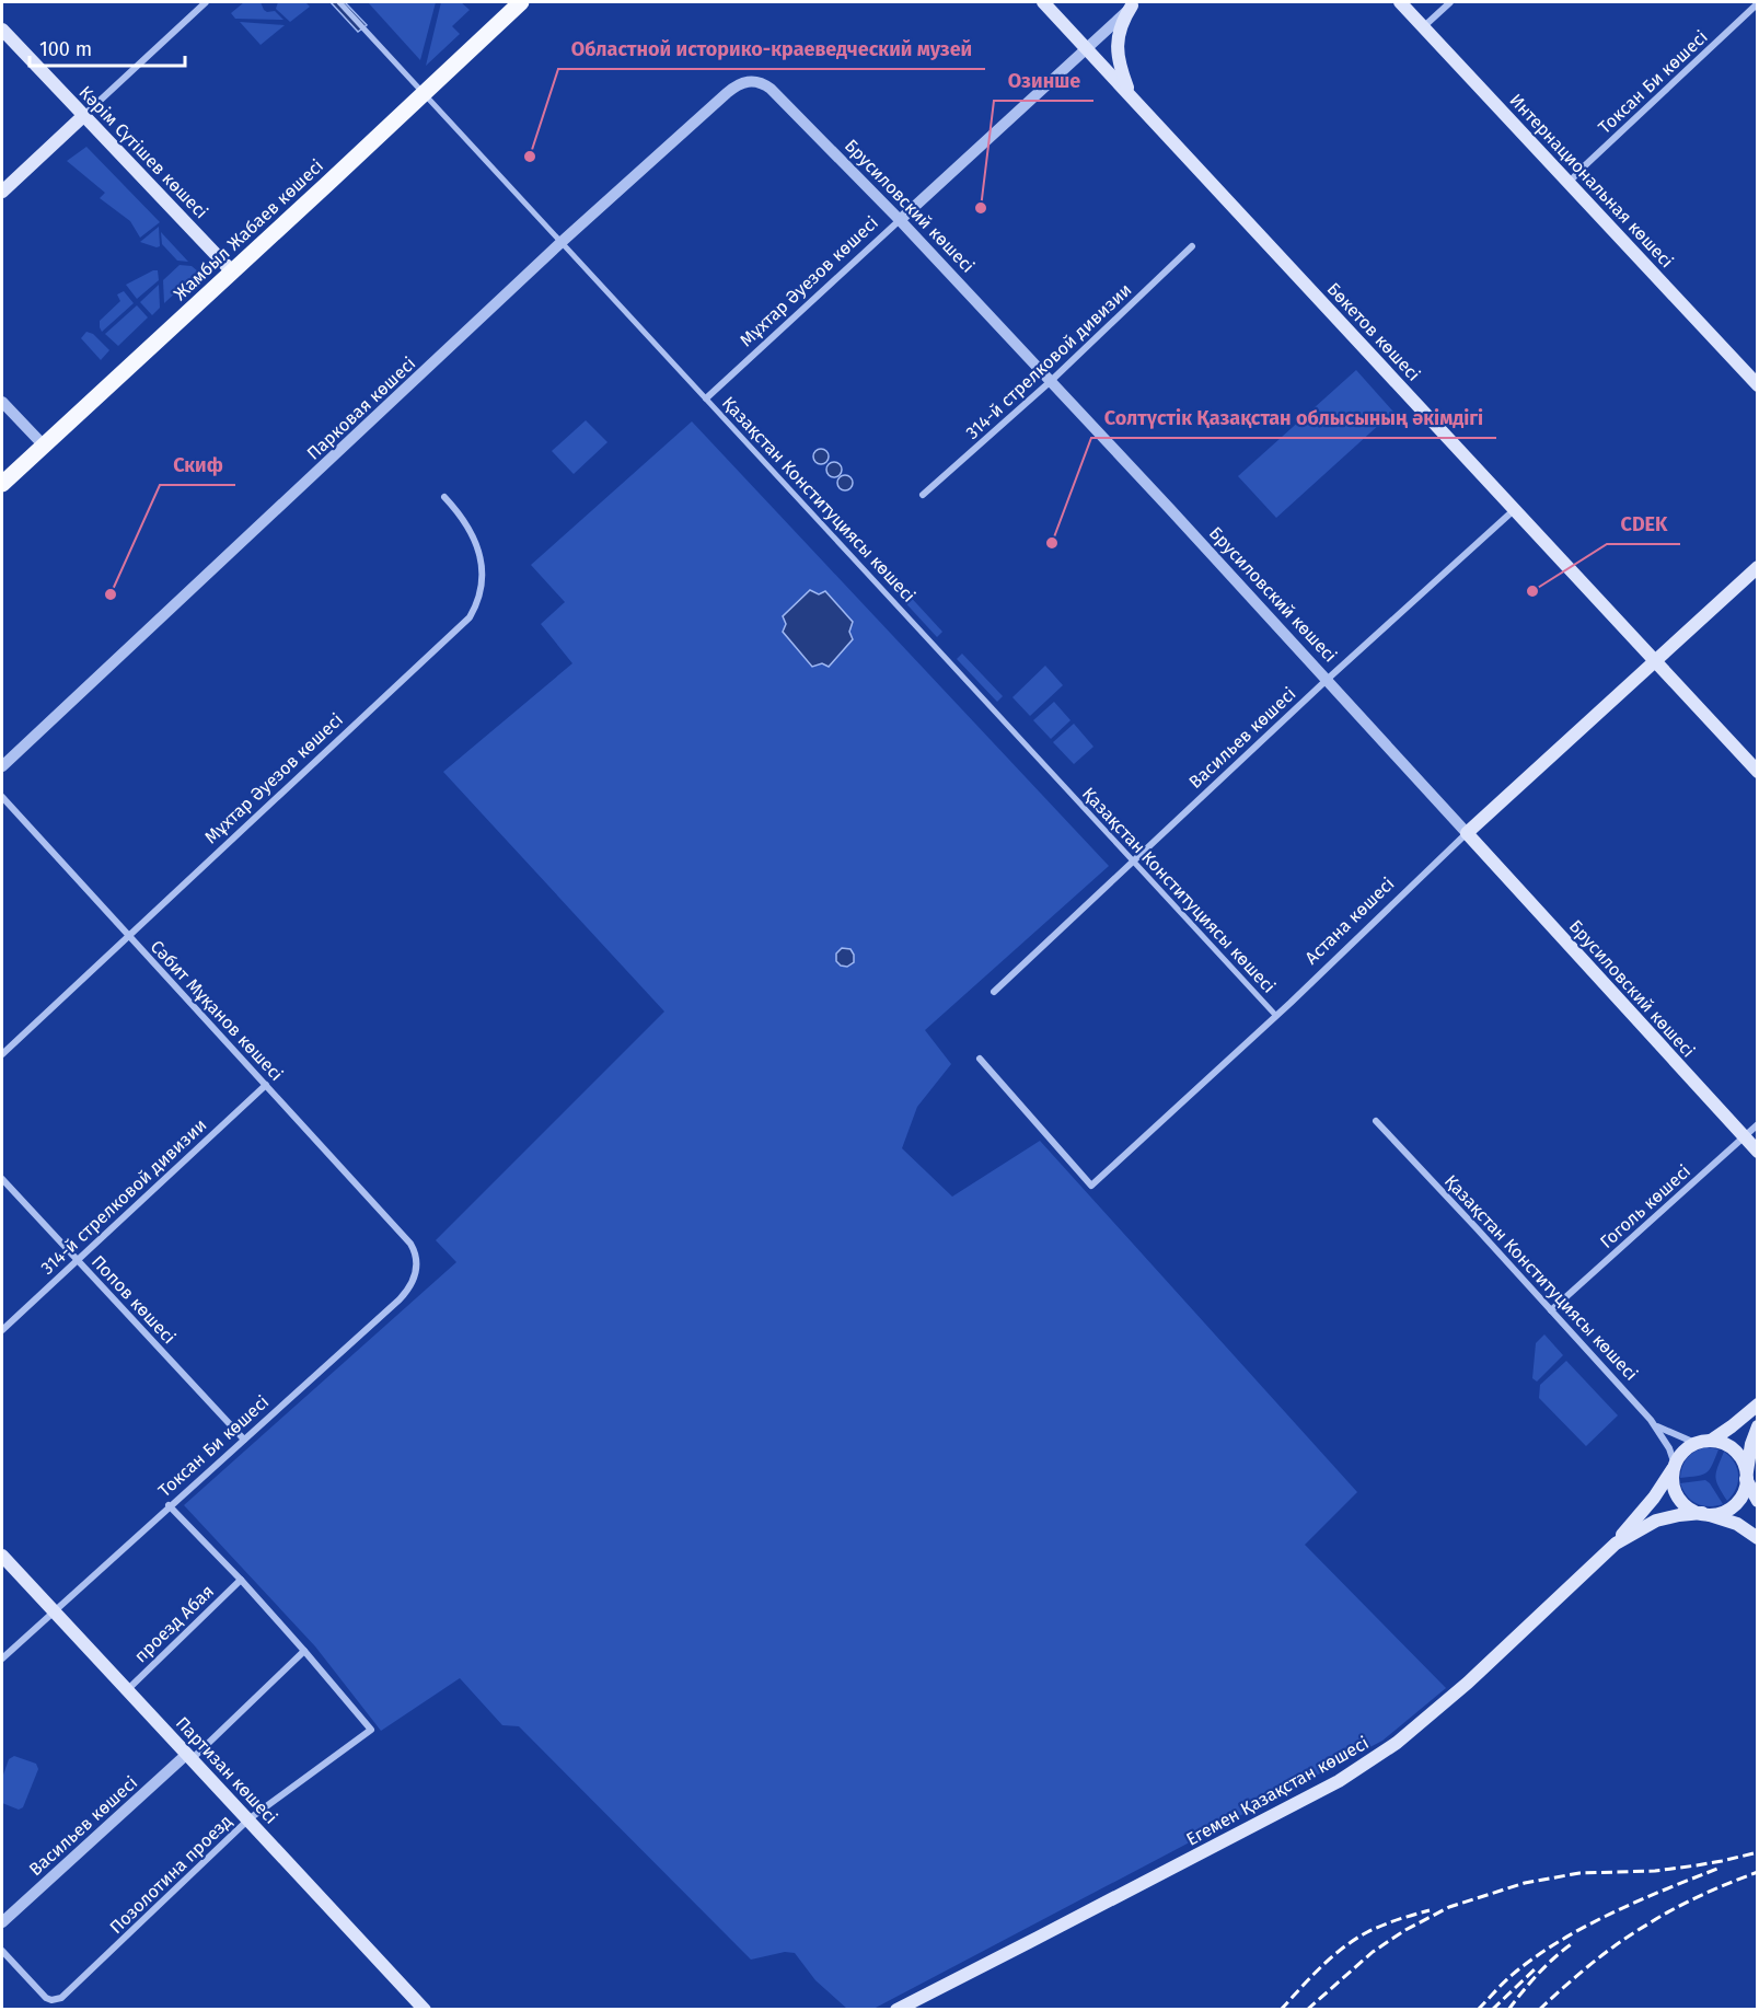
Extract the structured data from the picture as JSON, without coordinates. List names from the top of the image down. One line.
{"streets":{"main road":["Кәрім Сүтішев көшесі","Интернациональная көшесі","Брусиловский көшесі","Жамбыл Жабаев көшесі","Бөкетов көшесі","Астана көшесі","Партизан көшесі","Егемен Қазақстан көшесі"],"street":["Токсан Би көшесі","Мұхтар Әуезов көшесі","314-й стрелковой дивизии","Парковая көшесі","Қазақстан Конституциясы көшесі","Васильев көшесі","Сәбит Мұқанов көшесі","Гоголь көшесі","Попов көшесі","проезд Абая","Позолотина проезд"]},"crossings":[["Токсан Би көшесі","Интернациональная көшесі"],["Токсан Би көшесі","Сәбит Мұқанов көшесі"],["Токсан Би көшесі","Попов көшесі"],["Токсан Би көшесі","Партизан көшесі"],["Кәрім Сүтішев көшесі","Жамбыл Жабаев көшесі"],["Брусиловский көшесі","Мұхтар Әуезов көшесі"],["Брусиловский көшесі","314-й стрелковой дивизии"],["Брусиловский көшесі","Парковая көшесі"],["Брусиловский көшесі","Васильев көшесі"],["Брусиловский көшесі","Астана көшесі"],["Брусиловский көшесі","Гоголь көшесі"],["Жамбыл Жабаев көшесі","Қазақстан Конституциясы көшесі"],["Мұхтар Әуезов көшесі","Бөкетов көшесі"],["Мұхтар Әуезов көшесі","Қазақстан Конституциясы көшесі"],["Мұхтар Әуезов көшесі","Сәбит Мұқанов көшесі"],["Бөкетов көшесі","Васильев көшесі"],["Бөкетов көшесі","Астана көшесі"],["314-й стрелковой дивизии","Сәбит Мұқанов көшесі"],["314-й стрелковой дивизии","Попов көшесі"],["Парковая көшесі","Қазақстан Конституциясы көшесі"],["Қазақстан Конституциясы көшесі","Васильев көшесі"],["Қазақстан Конституциясы көшесі","Астана көшесі"],["Қазақстан Конституциясы көшесі","Гоголь көшесі"],["Қазақстан Конституциясы көшесі","Егемен Қазақстан көшесі"],["Васильев көшесі","Партизан көшесі"],["Васильев көшесі","Позолотина проезд"],["проезд Абая","Партизан көшесі"],["Партизан көшесі","Позолотина проезд"]],"places":["Oбластной историко-краеведческий музей","Озинше","Солтүстік Қазақстан облысының әкімдігі","CDEK","Скиф"],"scale_bar":"100 m"}
